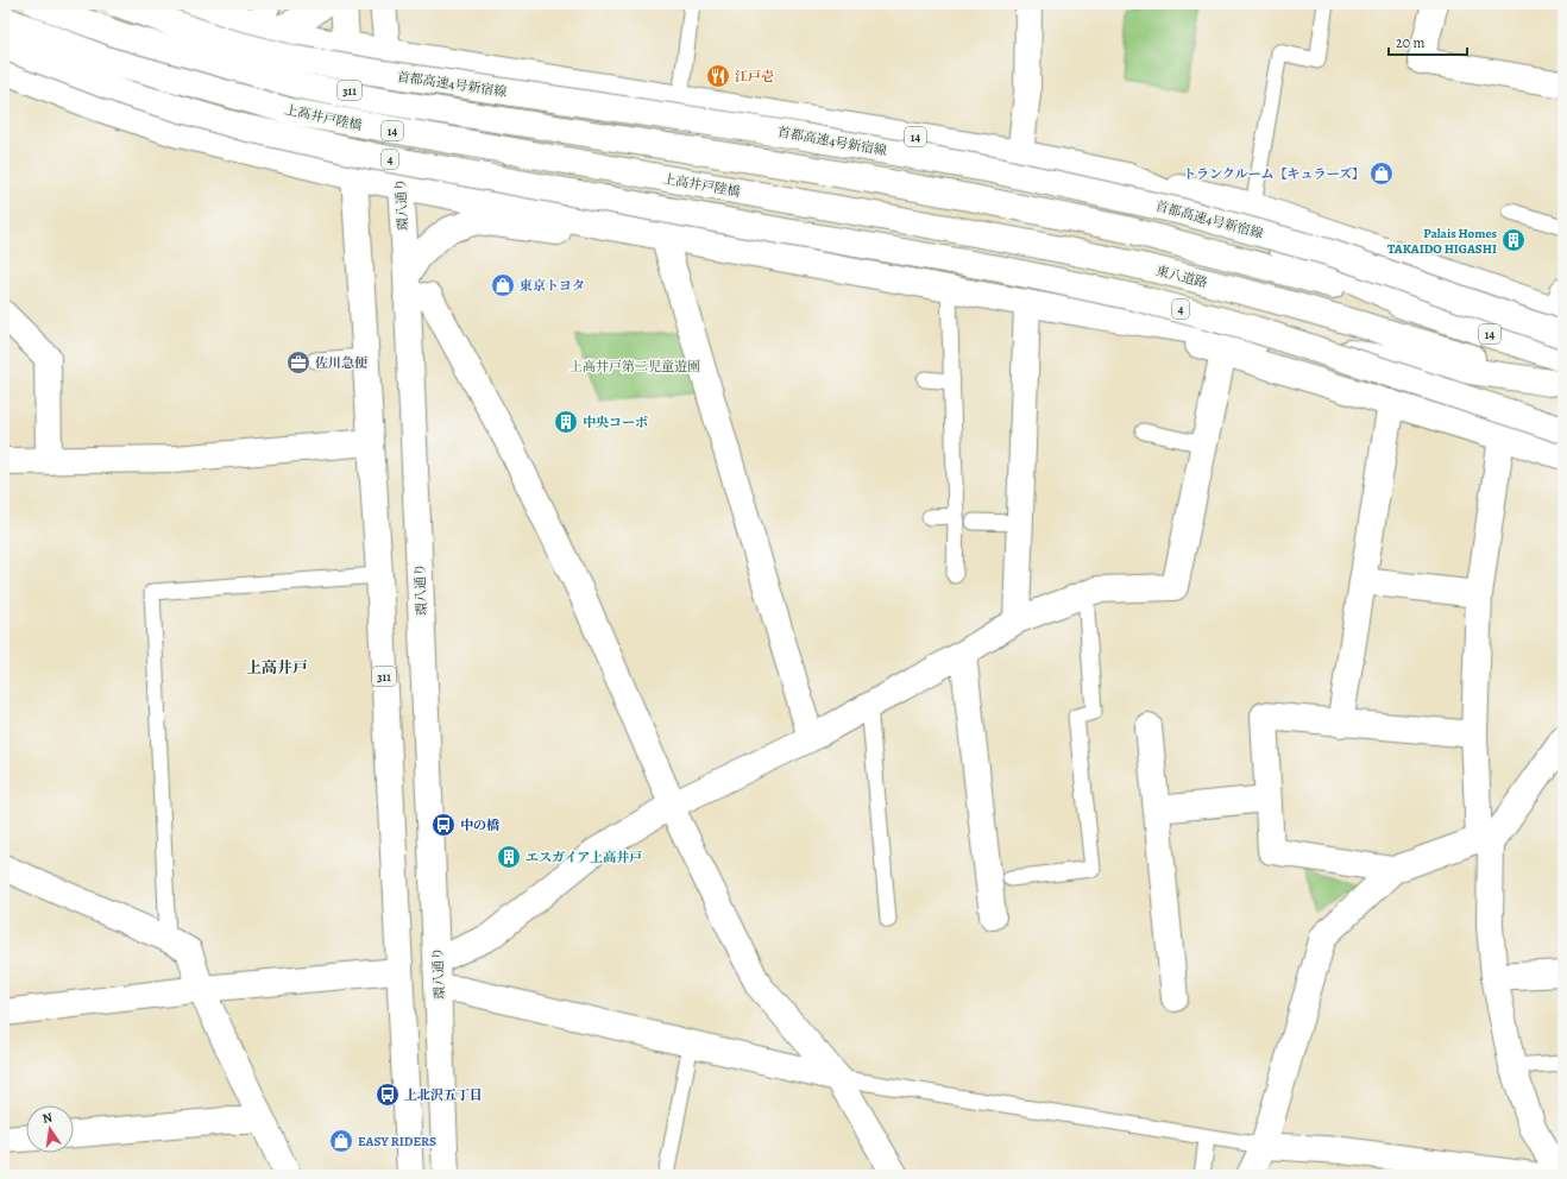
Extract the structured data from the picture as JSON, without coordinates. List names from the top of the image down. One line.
{"streets":{"main road":["首都高速4号新宿線","311","上高井戸陸橋","14","4","環八通り","東八道路"]},"crossings":[["311","14"],["上高井戸陸橋","14"],["上高井戸陸橋","東八道路"],["14","環八通り"]],"districts":["上高井戸"],"parks":["上高井戸第二児童遊園"],"places":{"restaurant":["江戸壱"],"shop":["トランクルーム【キュラーズ】","東京トヨタ","EASY RIDERS"],"building":["Palais Homes TAKAIDO HIGASHI","中央コーポ","エスガイア上高井戸"],"office":["佐川急便"],"bus stop":["中の橋","上北沢五丁目"]},"scale_bar":"20 m","north":"top"}
